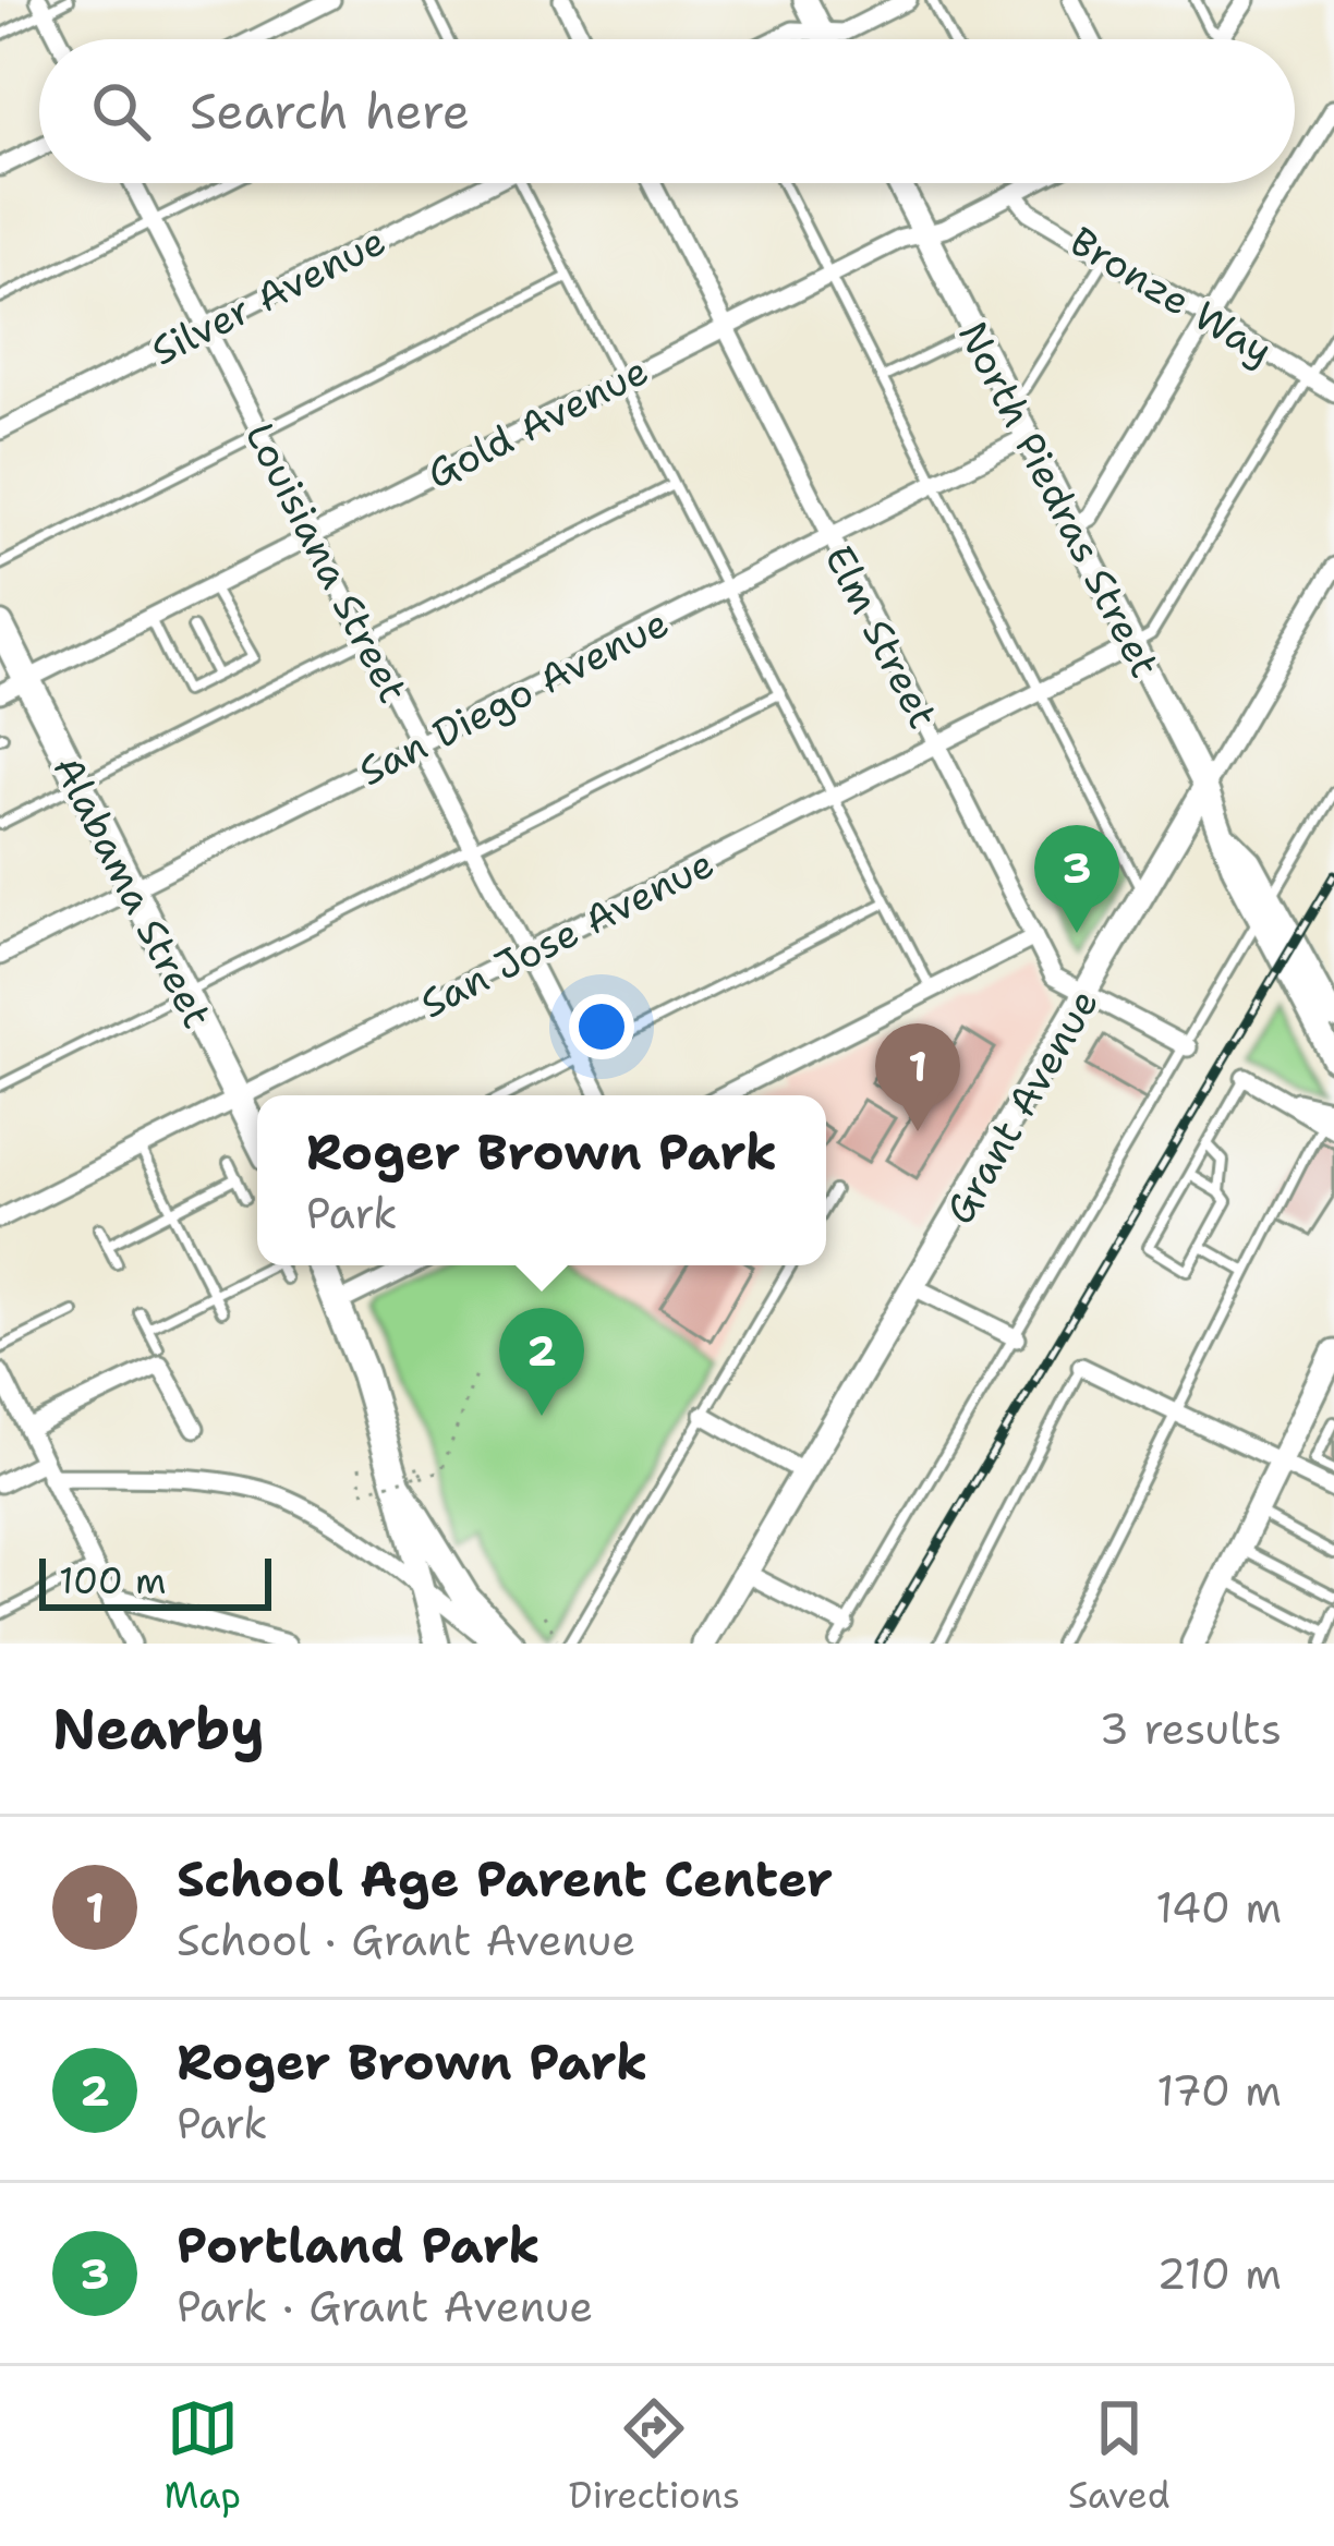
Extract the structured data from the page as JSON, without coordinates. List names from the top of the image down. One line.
{"streets":{"main road":["North Piedras Street","Alabama Street","Grant Avenue"],"street":["Silver Avenue","Bronze Way","Gold Avenue","Louisiana Street","Elm Street","San Diego Avenue","San Jose Avenue"]},"crossings":[["Silver Avenue","Louisiana Street"],["Bronze Way","Gold Avenue"],["Gold Avenue","North Piedras Street"],["Gold Avenue","Louisiana Street"],["Gold Avenue","Elm Street"],["Gold Avenue","Alabama Street"],["North Piedras Street","San Diego Avenue"],["North Piedras Street","San Jose Avenue"],["North Piedras Street","Grant Avenue"],["Louisiana Street","San Diego Avenue"],["Louisiana Street","San Jose Avenue"],["Elm Street","San Diego Avenue"],["Elm Street","San Jose Avenue"],["Elm Street","Grant Avenue"],["San Diego Avenue","Alabama Street"],["Alabama Street","San Jose Avenue"]],"scale_bar":"100 m","page":{"search":"Search here","pins":["3","1","2"],"popup":["Roger Brown Park","Park"],"scale":"100 m","heading":["Nearby","3 results"],"list":[{"mark":"1","name":"School Age Parent Center","note":"School · Grant Avenue","value":"140 m"},{"mark":"2","name":"Roger Brown Park","note":"Park","value":"170 m"},{"mark":"3","name":"Portland Park","note":"Park · Grant Avenue","value":"210 m"}],"nav":["Map","Directions","Saved"]}}
